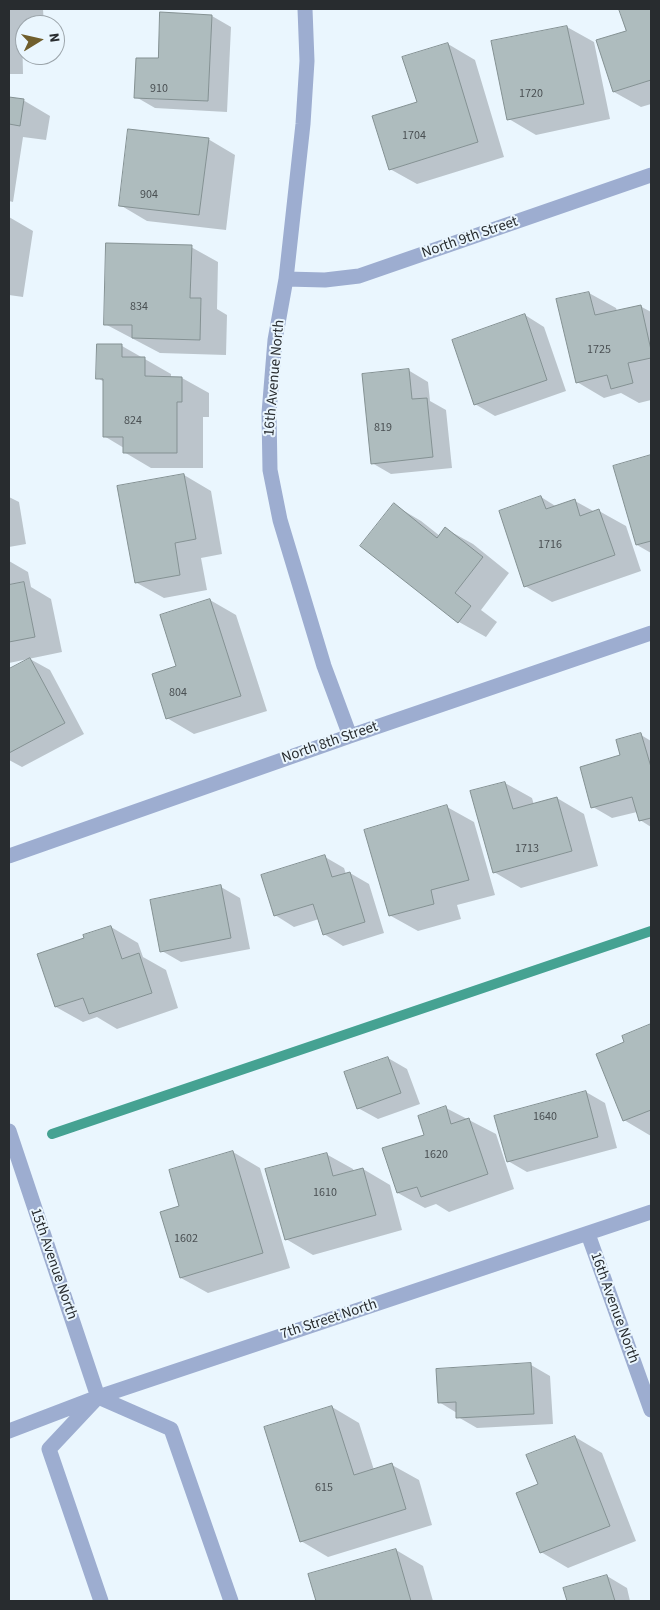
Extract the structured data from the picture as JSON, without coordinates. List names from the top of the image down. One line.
{"streets":{"street":["North 9th Street","16th Avenue North","North 8th Street","15th Avenue North","7th Street North"]},"crossings":[["North 9th Street","16th Avenue North"],["16th Avenue North","North 8th Street"],["16th Avenue North","7th Street North"],["15th Avenue North","7th Street North"]],"house_numbers":["910","1720","1704","904","834","1725","824","819","1716","804","1713","1640","1620","1610","1602","615"],"north":"right"}
